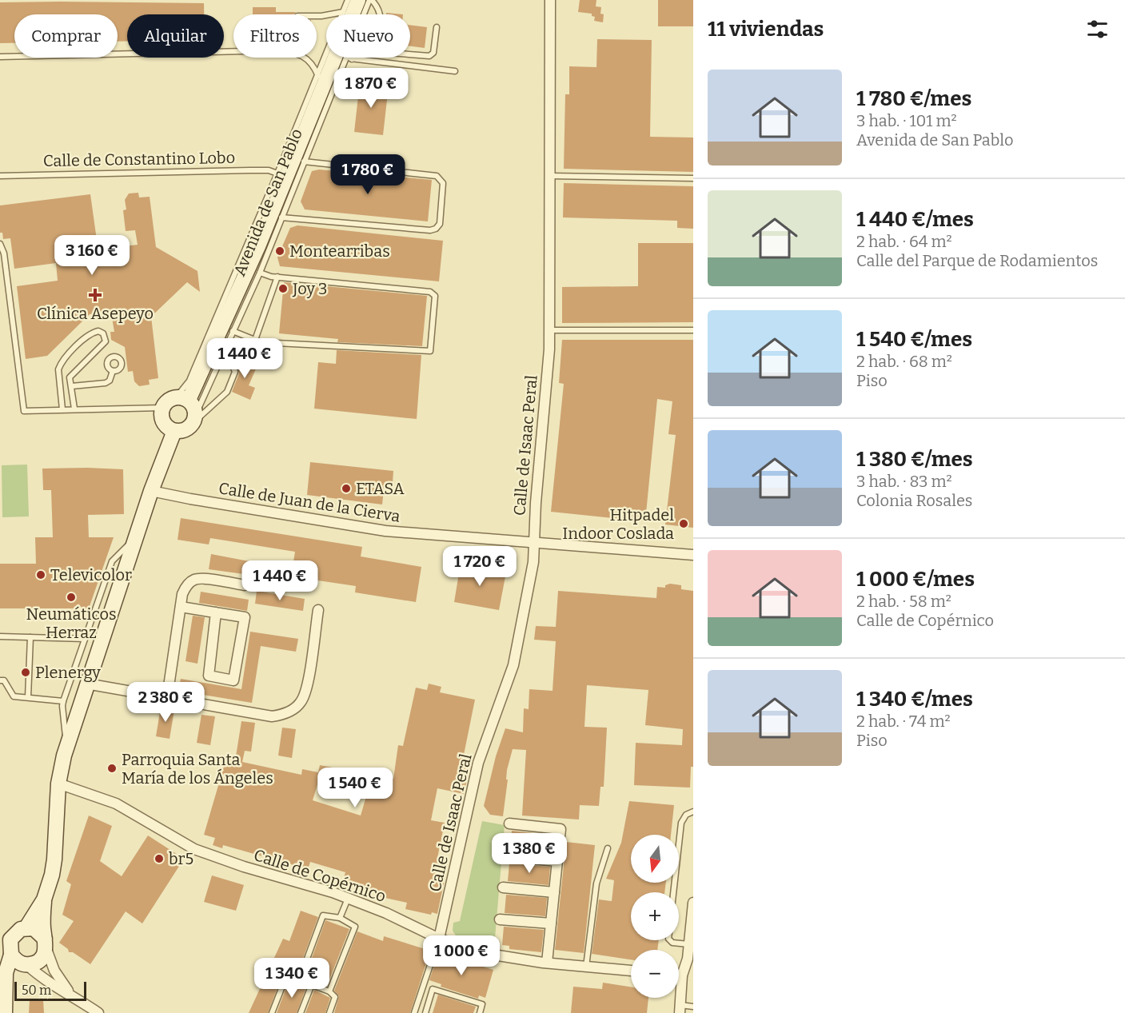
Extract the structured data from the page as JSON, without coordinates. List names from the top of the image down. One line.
{"streets":{"street":["Avenida de San Pablo","Calle de Isaac Peral","Calle de Juan de la Cierva","Calle de Copérnico"],"lane":["Calle de Constantino Lobo"]},"crossings":[["Calle de Constantino Lobo","Avenida de San Pablo"],["Calle de Isaac Peral","Calle de Juan de la Cierva"],["Calle de Isaac Peral","Calle de Copérnico"]],"places":{"other":["Montearribas","Joy 3","ETASA","Hitpadel Indoor Coslada","Televicolor","Neumáticos Herraz","Plenergy","Parroquia Santa María de los Ángeles","br5"],"health":["Clínica Asepeyo"]},"scale_bar":"50 m","north":"bottom","page":{"heading":"11 viviendas","chip":["Comprar","Alquilar","Filtros","Nuevo"],"list":[{"name":"1 780 €/mes","note":"3 hab. · 101 m² · Avenida de San Pablo"},{"name":"1 440 €/mes","note":"2 hab. · 64 m² · Calle del Parque de Rodamientos"},{"name":"1 540 €/mes","note":"2 hab. · 68 m² · Piso"},{"name":"1 380 €/mes","note":"3 hab. · 83 m² · Colonia Rosales"},{"name":"1 000 €/mes","note":"2 hab. · 58 m² · Calle de Copérnico"},{"name":"1 340 €/mes","note":"2 hab. · 74 m² · Piso"}],"price":["1 870 €","1 780 €","3 160 €","1 440 €","1 720 €","1 440 €","2 380 €","1 540 €","1 380 €","1 000 €","1 340 €"],"map_buttons":["+","−"],"scale":"50 m"}}
